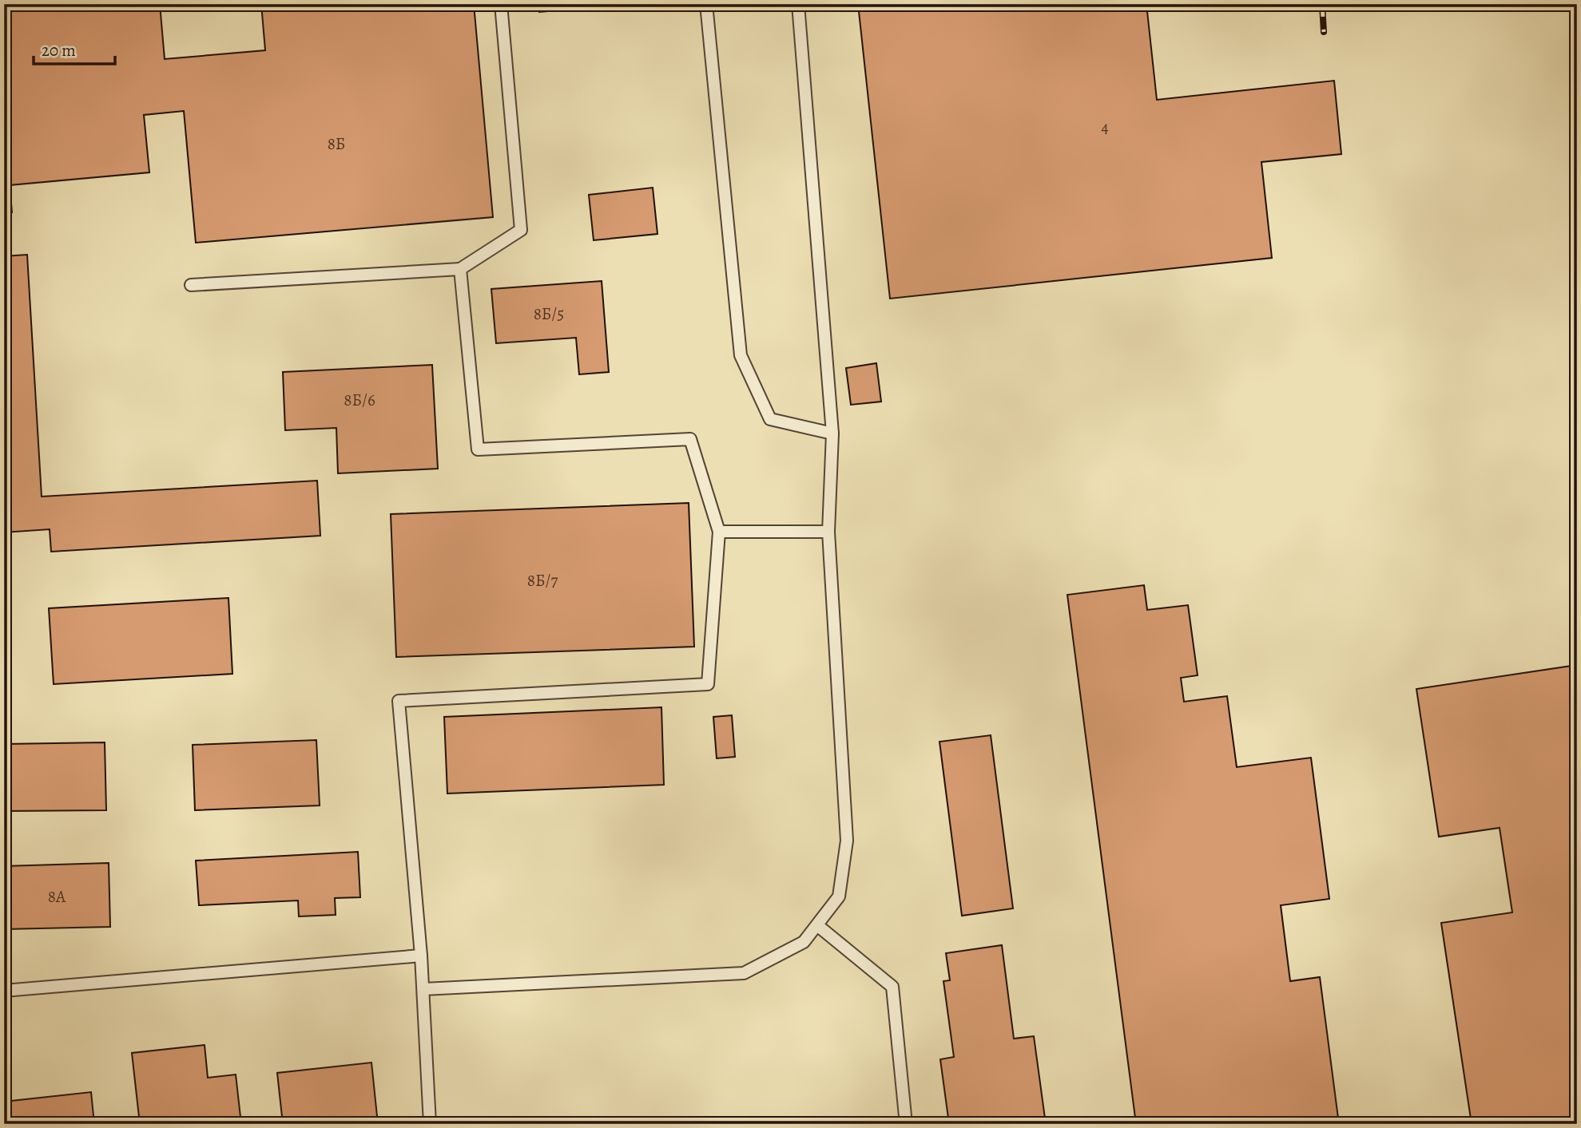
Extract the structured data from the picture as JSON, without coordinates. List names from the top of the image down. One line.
{"house_numbers":["4","8Б","8Б/5","8Б/6","8Б/7","8А"],"scale_bar":"20 m"}
